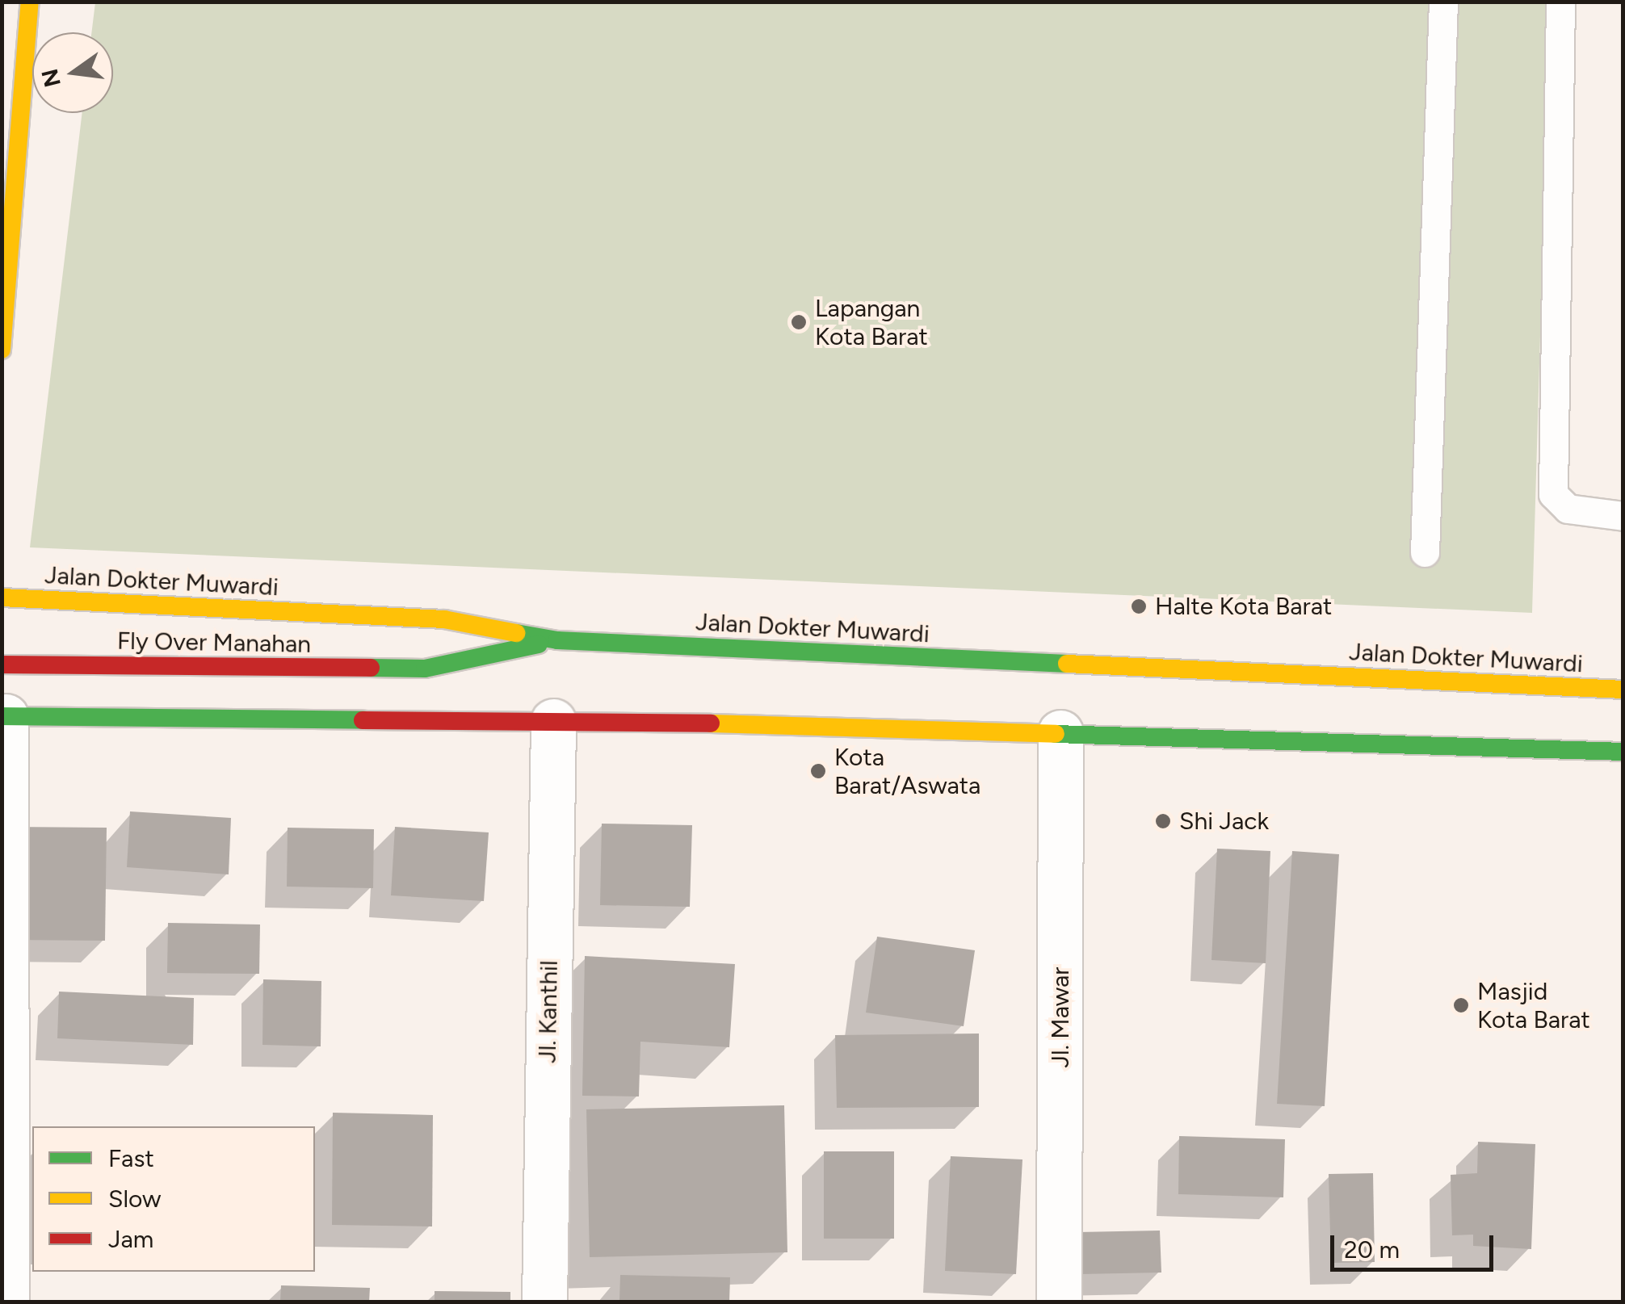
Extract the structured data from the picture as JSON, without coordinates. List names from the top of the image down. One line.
{"streets":{"main road":["Jalan Dokter Muwardi","Fly Over Manahan"],"street":["Jl. Kanthil","Jl. Mawar"]},"places":["Lapangan Kota Barat","Halte Kota Barat","Kota Barat/Aswata","Shi Jack","Masjid Kota Barat"],"legend":["Fast","Slow","Jam"],"scale_bar":"20 m","north":"left"}
